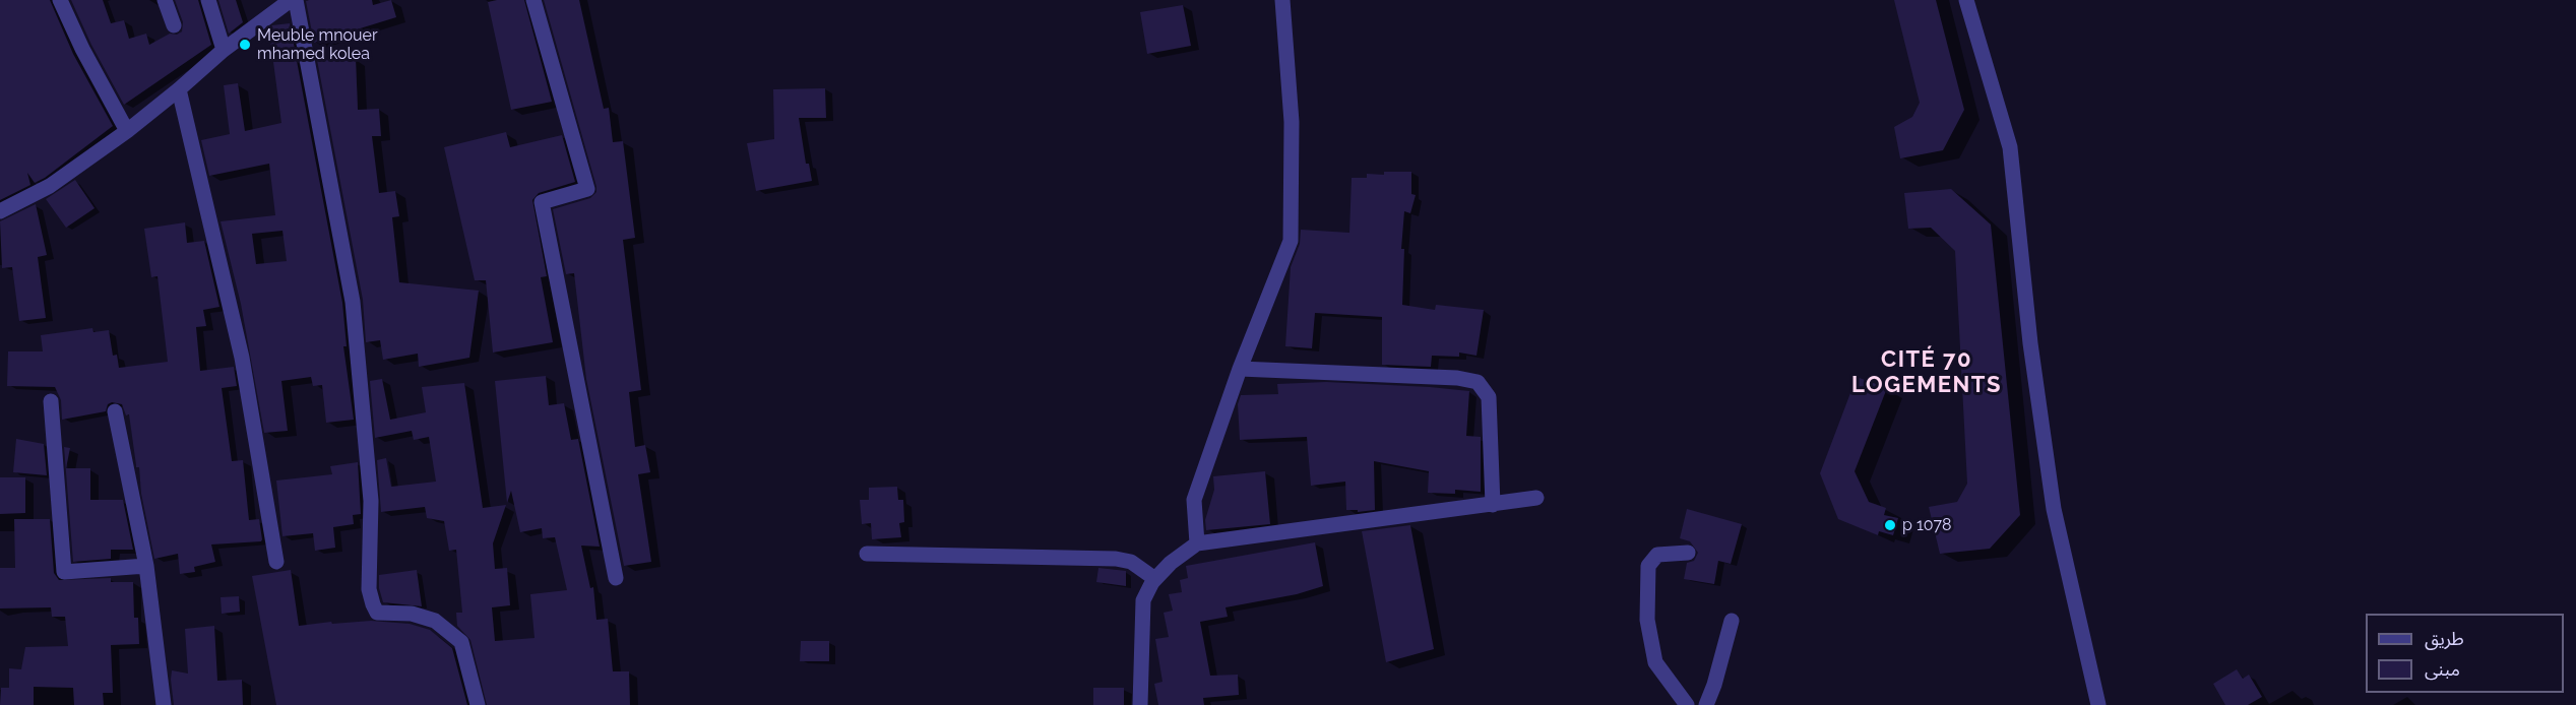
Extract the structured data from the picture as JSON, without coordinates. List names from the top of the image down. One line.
{"districts":["CITÉ 70 LOGEMENTS"],"places":["Meuble mnouer mhamed kolea","p 1078"],"legend":["طريق","مبنى"]}
